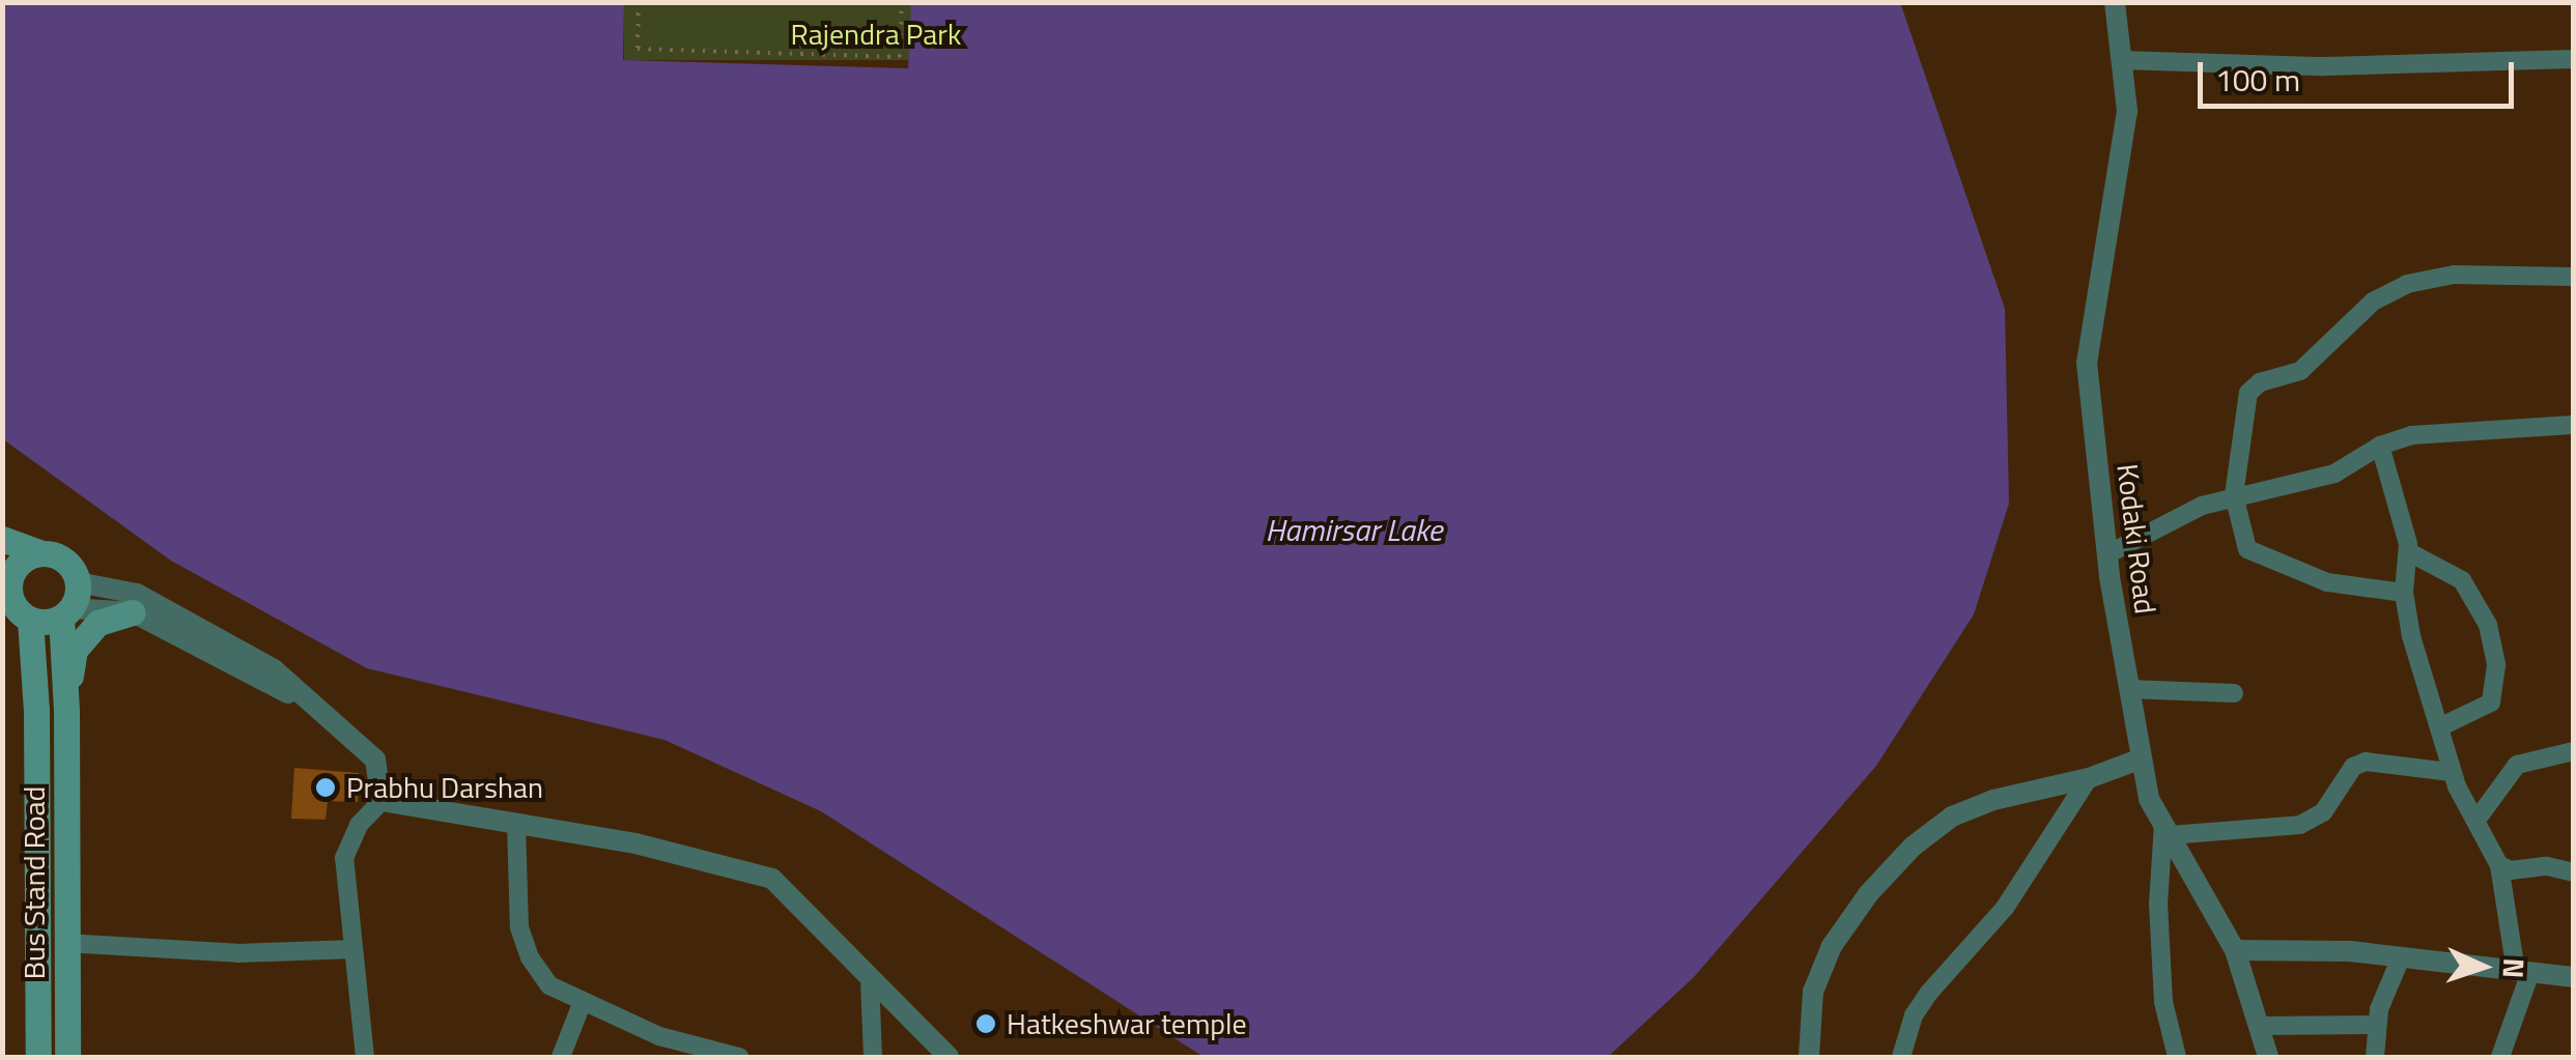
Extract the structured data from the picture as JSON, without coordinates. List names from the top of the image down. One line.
{"streets":{"main road":["Bus Stand Road"],"street":["Kodaki Road"]},"water":["Hamirsar Lake"],"parks":["Rajendra Park"],"places":["Prabhu Darshan","Hatkeshwar temple"],"scale_bar":"100 m","north":"right"}
